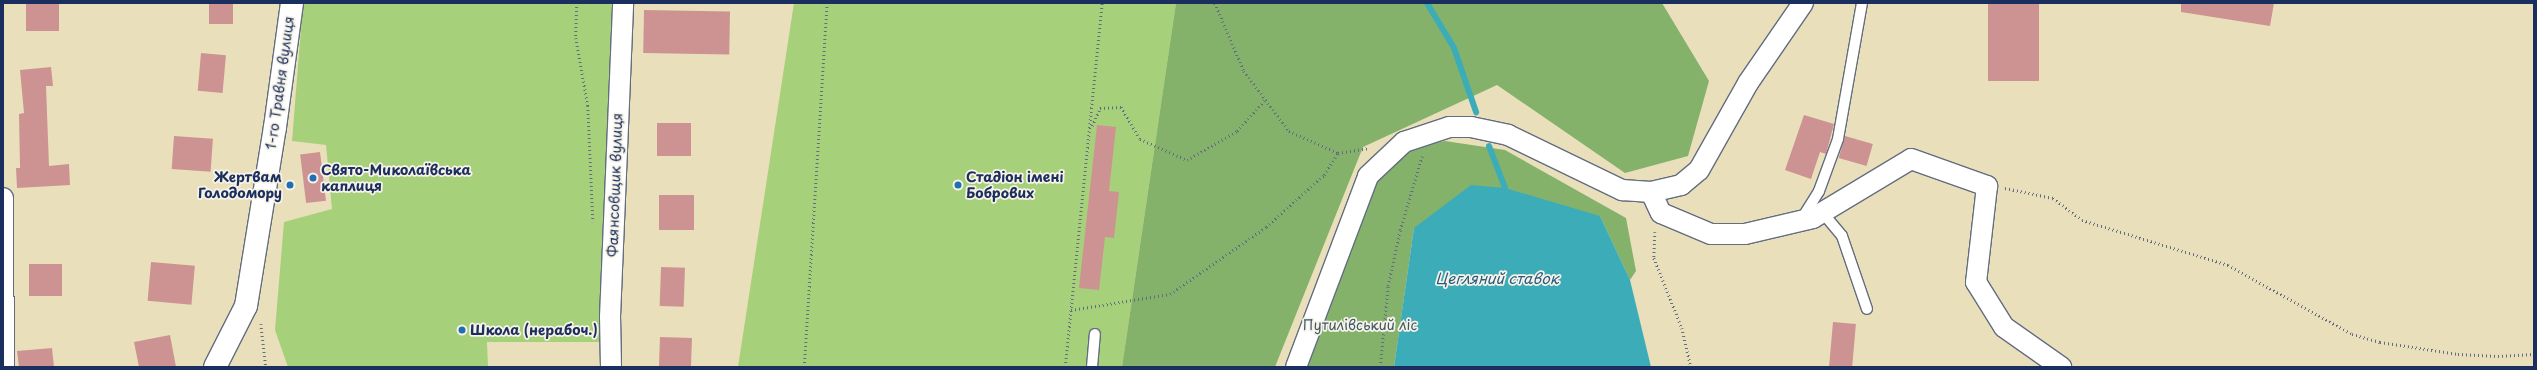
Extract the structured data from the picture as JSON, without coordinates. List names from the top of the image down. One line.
{"streets":{"street":["1-го Травня вулиця","Фаянсовщик вулиця"]},"water":["Цегляний ставок"],"parks":["Путилівський ліс"],"places":["Свято-Миколаївська каплиця","Жертвам Голодомору","Стадіон імені Бобрових","Школа (нерабоч.)"]}
